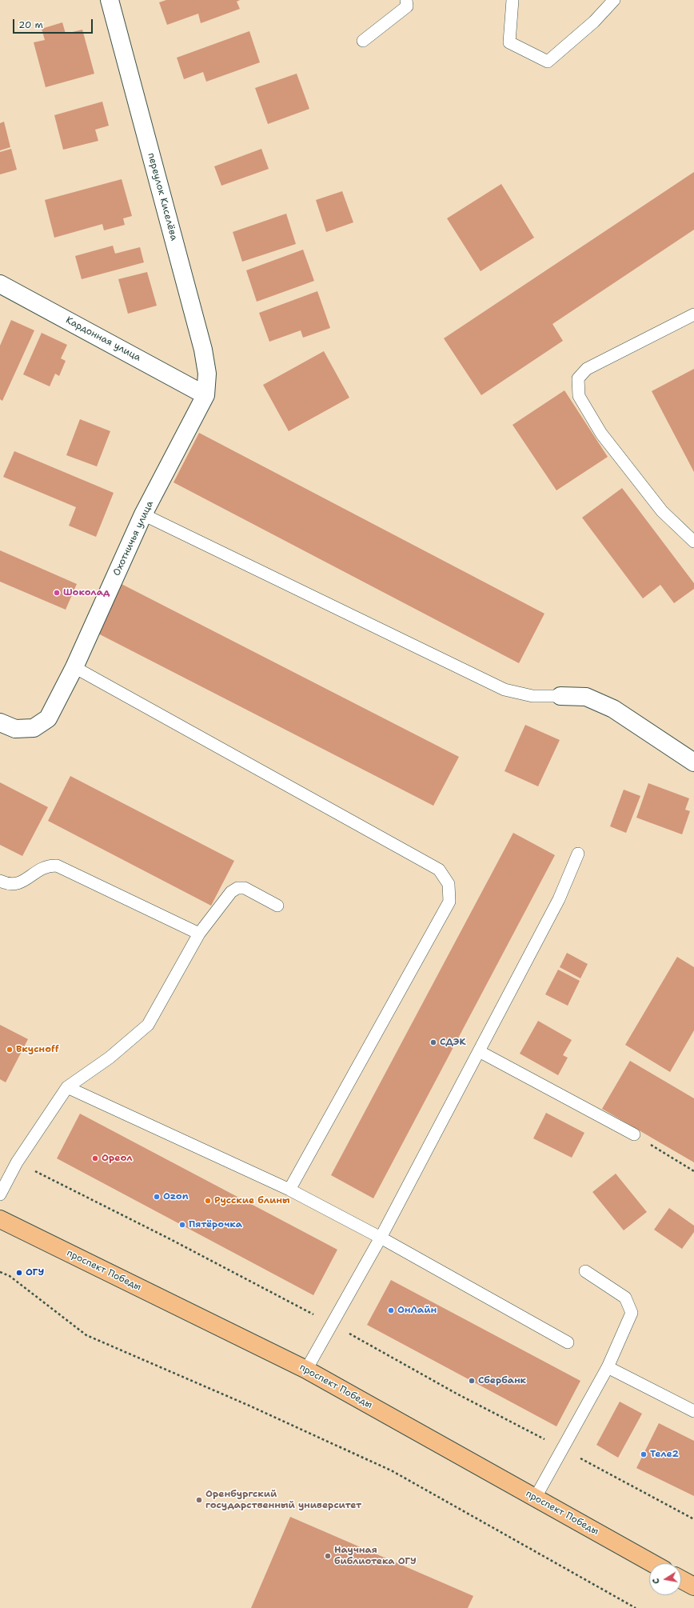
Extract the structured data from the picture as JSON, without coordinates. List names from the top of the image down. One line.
{"streets":{"main road":["проспект Победы"],"street":["переулок Киселёва","Кардонная улица","Охотничья улица"]},"crossings":[["переулок Киселёва","Кардонная улица"],["переулок Киселёва","Охотничья улица"],["Кардонная улица","Охотничья улица"]],"places":["Шоколад","СДЭК","Вкусноff","Ореол","Ozon","Русские блины","Пятёрочка","ОГУ","ОнЛайн","Сбербанк","Теле2","Оренбургский государственный университет","Научная библиотека ОГУ"],"scale_bar":"20 m","north":"left"}
